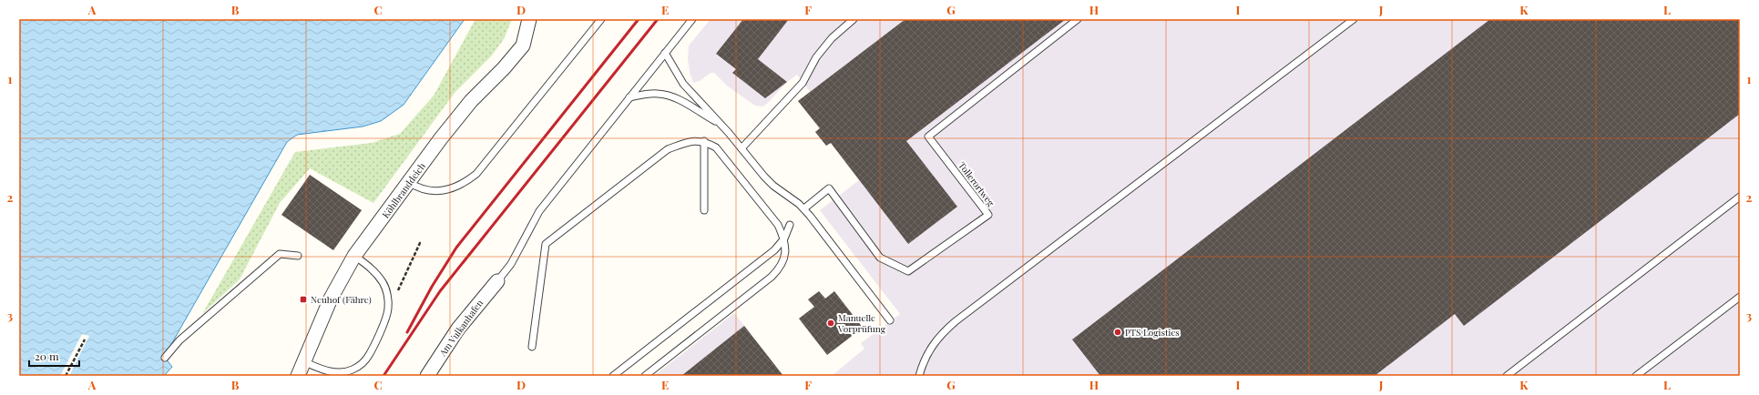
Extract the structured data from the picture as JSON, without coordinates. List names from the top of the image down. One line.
{"streets":{"street":["Köhlbranddeich","Am Vulkanhafen"],"lane":["Tollerortweg"]},"places":{"transit":["Neuhof (Fähre)"],"other":["Manuelle Vorprüfung","PTS Logistics"]},"scale_bar":"20 m","grid":{"columns":["A","B","C","D","E","F","G","H","I","J","K","L"],"rows":["1","2","3"]}}
